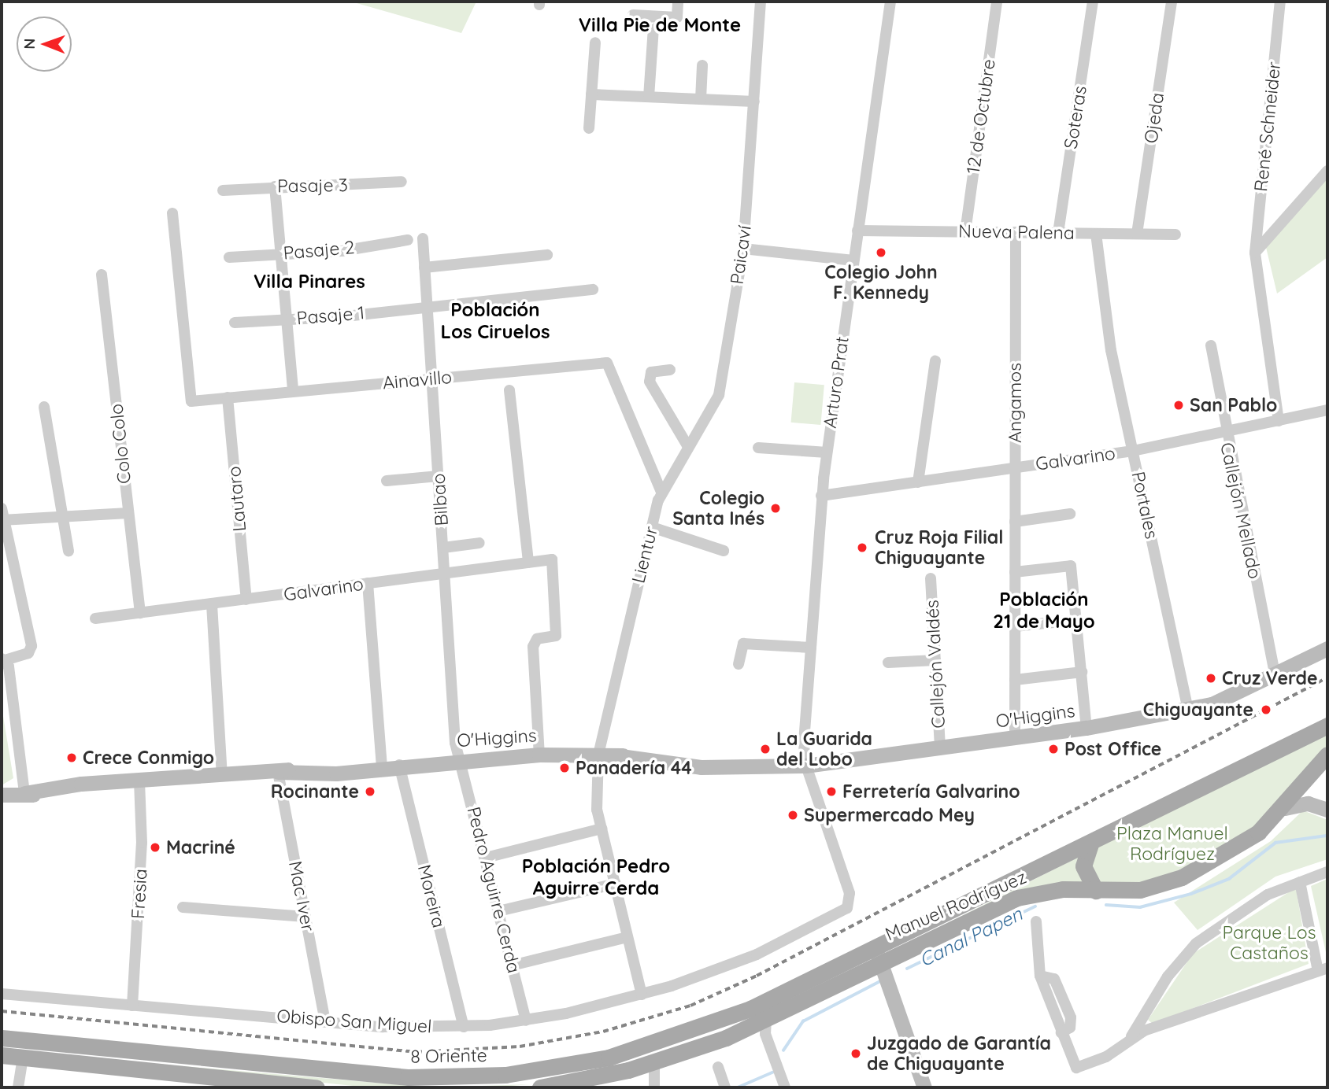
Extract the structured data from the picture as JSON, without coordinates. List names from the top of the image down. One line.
{"streets":{"main road":["O'Higgins","Manuel Rodríguez","8 Oriente"],"street":["12 de Octubre","Soteras","Ojeda","René Schneider","Pasaje 3","Nueva Palena","Pasaje 2","Paicaví","Pasaje 1","Ainavillo","Arturo Prat","Angamos","Colo Colo","Galvarino","Lautaro","Bilbao","Portales","Callejón Mellado","Lientur","Callejón Valdés","Pedro Aguirre Cerda","Fresia","Mac Iver","Moreira","Obispo San Miguel"]},"crossings":[["12 de Octubre","Nueva Palena"],["Soteras","Nueva Palena"],["Ojeda","Nueva Palena"],["René Schneider","Galvarino"],["Nueva Palena","Arturo Prat"],["Nueva Palena","Angamos"],["Nueva Palena","Portales"],["Paicaví","Ainavillo"],["Paicaví","Lientur"],["Pasaje 1","Bilbao"],["Ainavillo","Lautaro"],["Ainavillo","Bilbao"],["Ainavillo","Lientur"],["Arturo Prat","Galvarino"],["Arturo Prat","O'Higgins"],["Arturo Prat","Obispo San Miguel"],["Angamos","Galvarino"],["Angamos","O'Higgins"],["Colo Colo","Galvarino"],["Galvarino","Lautaro"],["Galvarino","Bilbao"],["Galvarino","Portales"],["Galvarino","Callejón Mellado"],["Galvarino","O'Higgins"],["Bilbao","O'Higgins"],["Bilbao","Pedro Aguirre Cerda"],["Portales","O'Higgins"],["Callejón Mellado","O'Higgins"],["Lientur","O'Higgins"],["Lientur","Obispo San Miguel"],["Callejón Valdés","O'Higgins"],["O'Higgins","Pedro Aguirre Cerda"],["O'Higgins","Fresia"],["O'Higgins","Mac Iver"],["O'Higgins","Moreira"],["O'Higgins","Obispo San Miguel"],["Pedro Aguirre Cerda","Obispo San Miguel"],["Fresia","Obispo San Miguel"],["Mac Iver","Obispo San Miguel"],["Moreira","Obispo San Miguel"],["Manuel Rodríguez","8 Oriente"]],"districts":["Villa Pie de Monte","Villa Pinares","Población Los Ciruelos","Población 21 de Mayo","Población Pedro Aguirre Cerda"],"water":["Canal Papen"],"parks":["Plaza Manuel Rodríguez","Parque Los Castaños"],"places":["Colegio John F. Kennedy","San Pablo","Colegio Santa Inés","Cruz Roja Filial Chiguayante","Cruz Verde","Chiguayante","La Guarida del Lobo","Post Office","Crece Conmigo","Panadería 44","Rocinante","Ferretería Galvarino","Supermercado Mey","Macriné","Juzgado de Garantía de Chiguayante"],"north":"left"}
